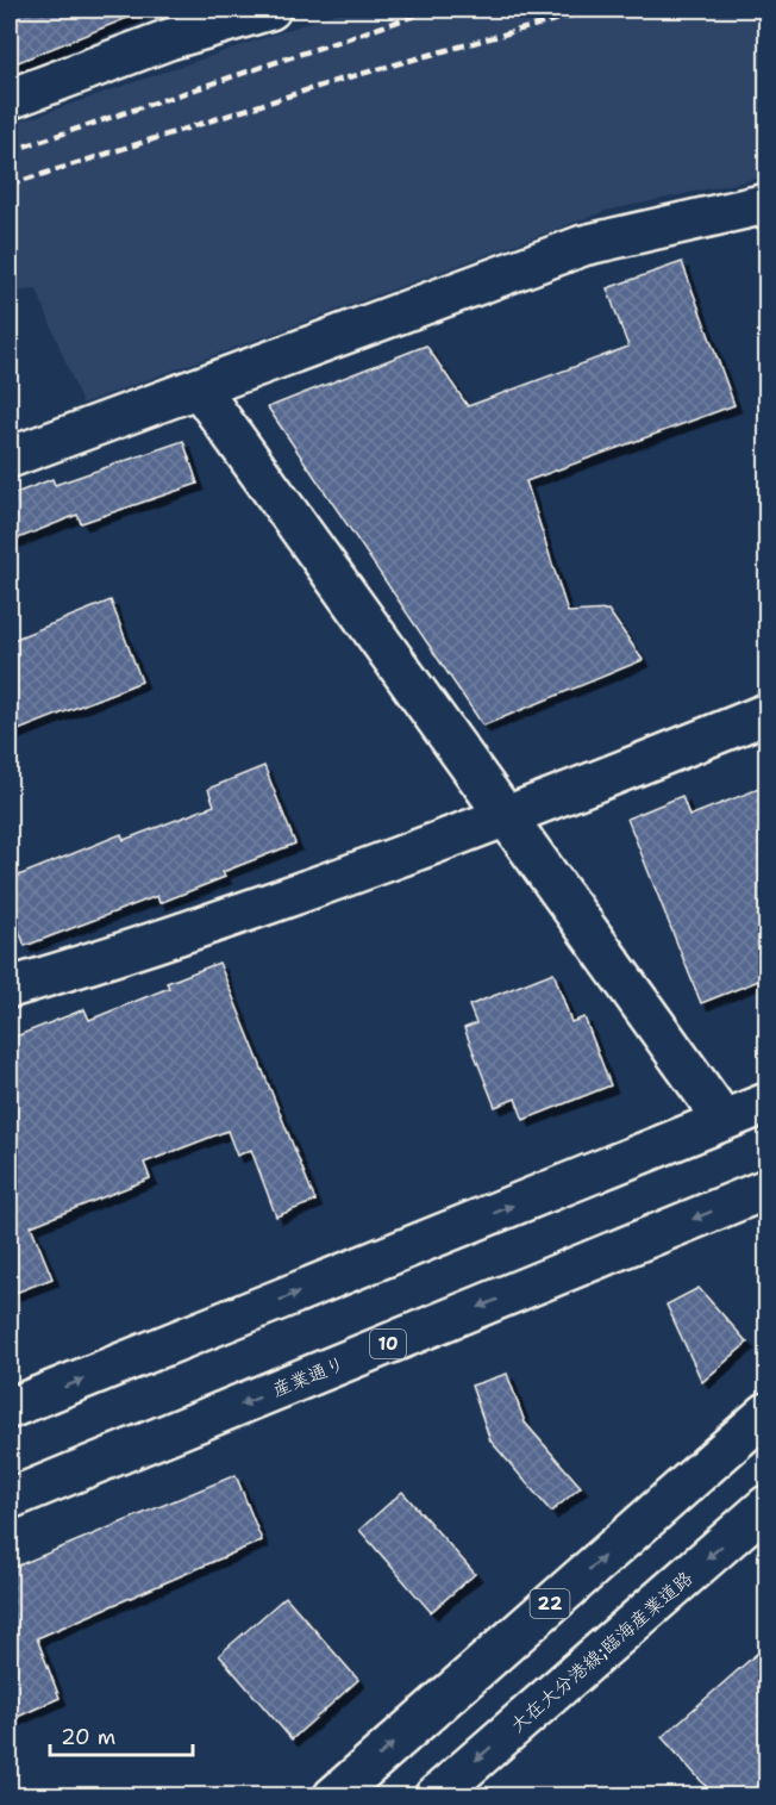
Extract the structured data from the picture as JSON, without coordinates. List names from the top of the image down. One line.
{"streets":{"main road":["10","産業通り","22","大在大分港線;臨海産業道路"]},"scale_bar":"20 m"}
